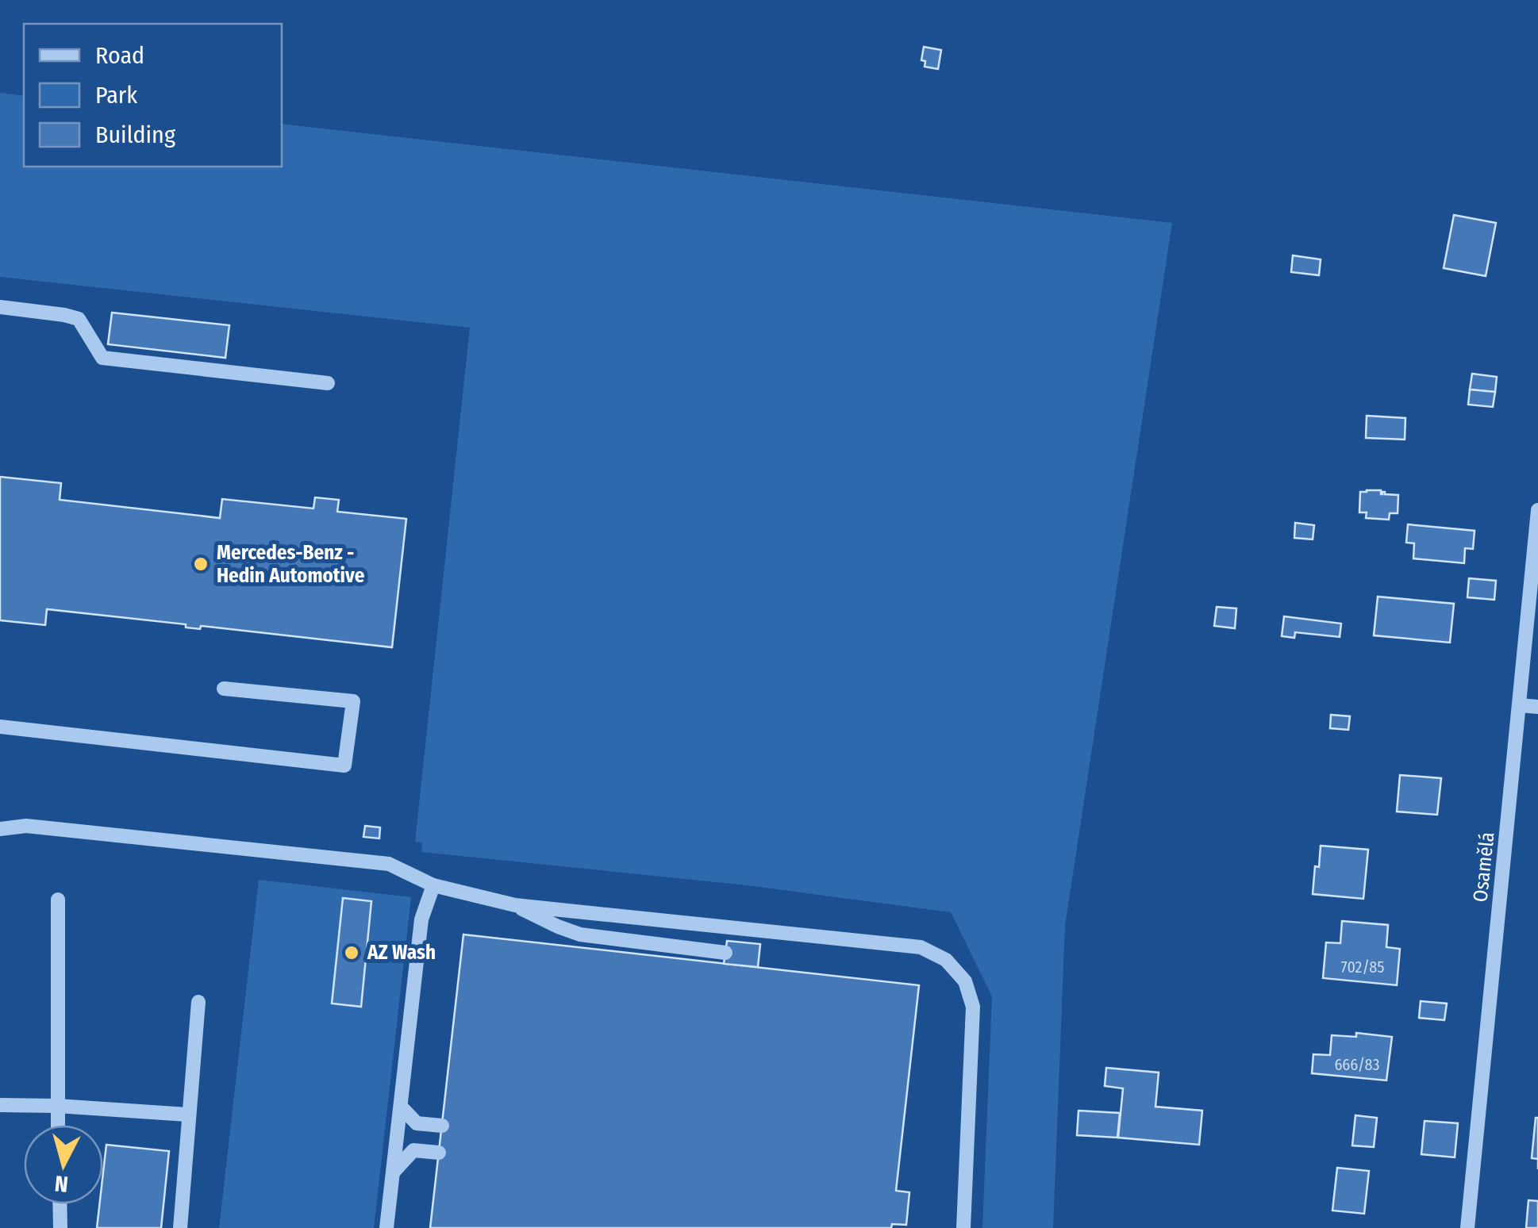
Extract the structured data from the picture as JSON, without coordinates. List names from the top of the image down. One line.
{"streets":{"street":["Osamělá"]},"places":["Mercedes-Benz - Hedin Automotive","AZ Wash"],"house_numbers":["702/85","666/83"],"legend":["Road","Park","Building"],"north":"bottom"}
